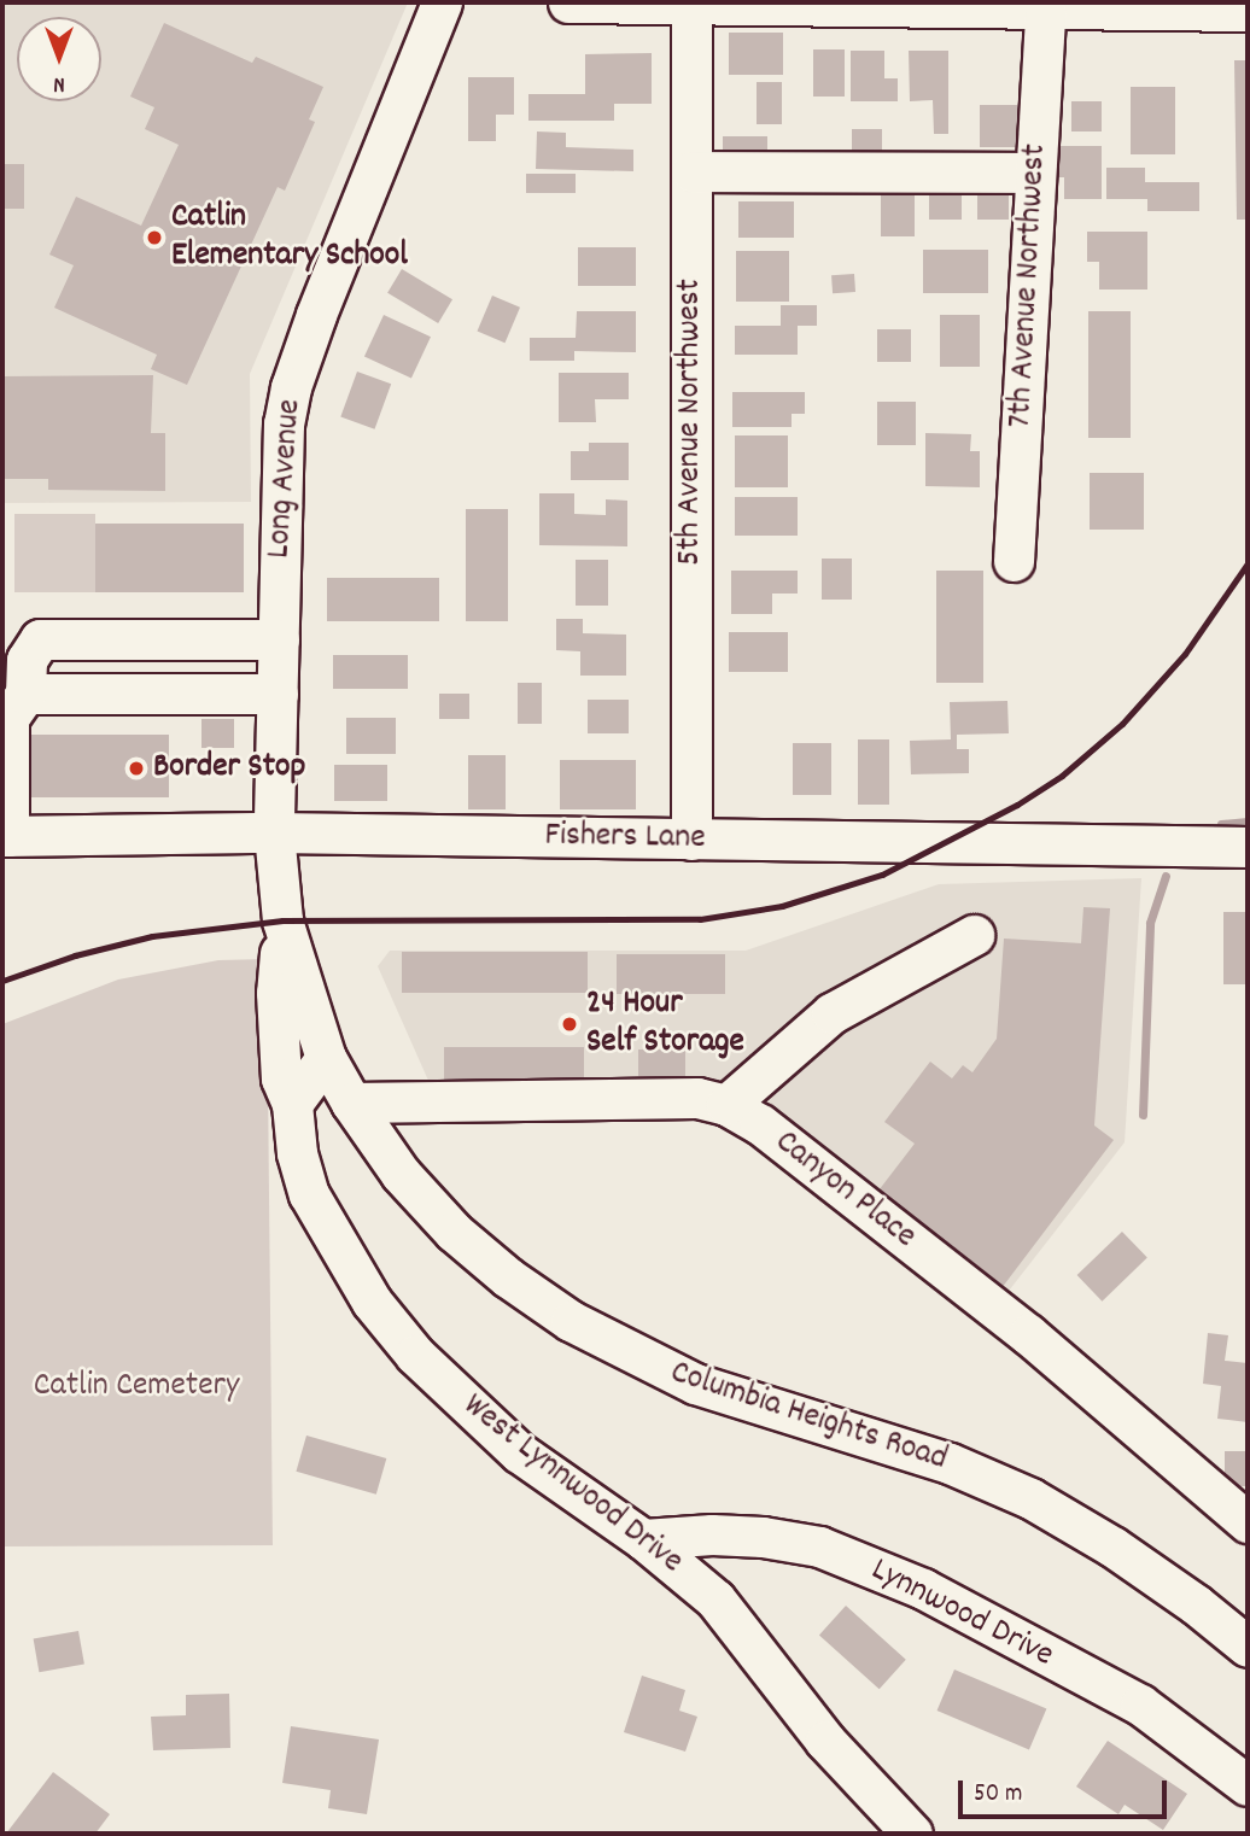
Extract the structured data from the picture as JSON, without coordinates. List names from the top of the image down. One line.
{"streets":{"street":["7th Avenue Northwest","5th Avenue Northwest","Long Avenue","Fishers Lane","Canyon Place","Columbia Heights Road","West Lynnwood Drive","Lynnwood Drive"]},"crossings":[["5th Avenue Northwest","Fishers Lane"],["Long Avenue","Fishers Lane"],["Long Avenue","Columbia Heights Road"],["Fishers Lane","Columbia Heights Road"],["Canyon Place","Columbia Heights Road"],["Columbia Heights Road","West Lynnwood Drive"],["West Lynnwood Drive","Lynnwood Drive"]],"parks":["Catlin Cemetery"],"places":["Catlin Elementary School","Border Stop","24 Hour Self Storage"],"scale_bar":"50 m","north":"bottom"}
